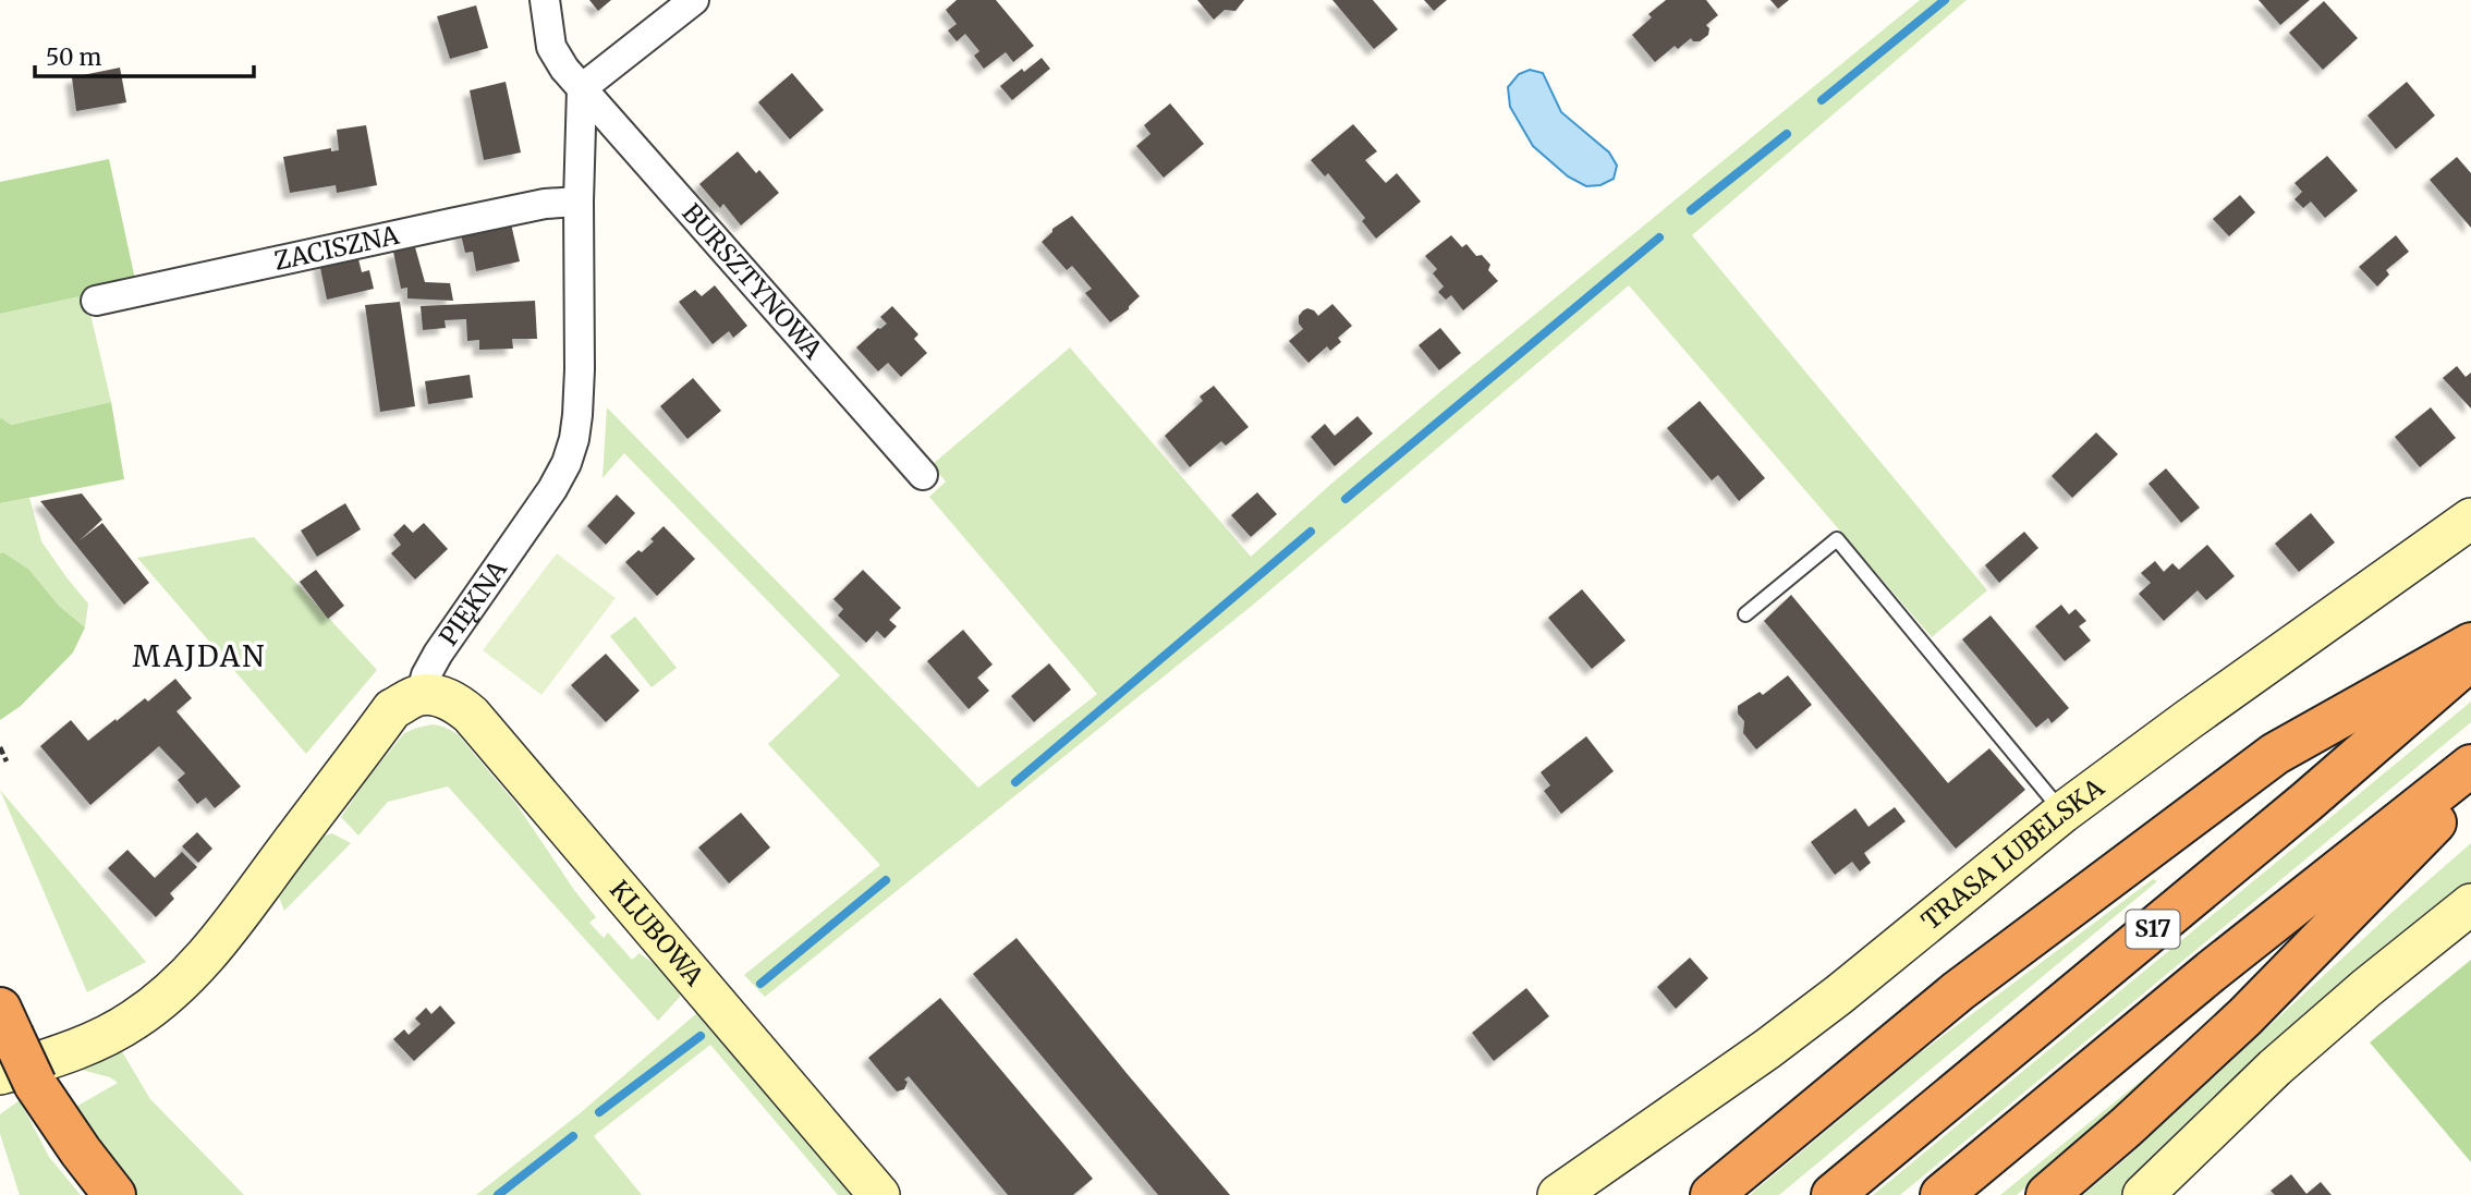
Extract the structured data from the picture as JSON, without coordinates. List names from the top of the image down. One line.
{"streets":{"highway":["S17"],"street":["ZACISZNA","BURSZTYNOWA","PIĘKNA","TRASA LUBELSKA","KLUBOWA"]},"crossings":[["ZACISZNA","PIĘKNA"],["BURSZTYNOWA","PIĘKNA"],["PIĘKNA","KLUBOWA"]],"districts":["MAJDAN"],"scale_bar":"50 m"}
